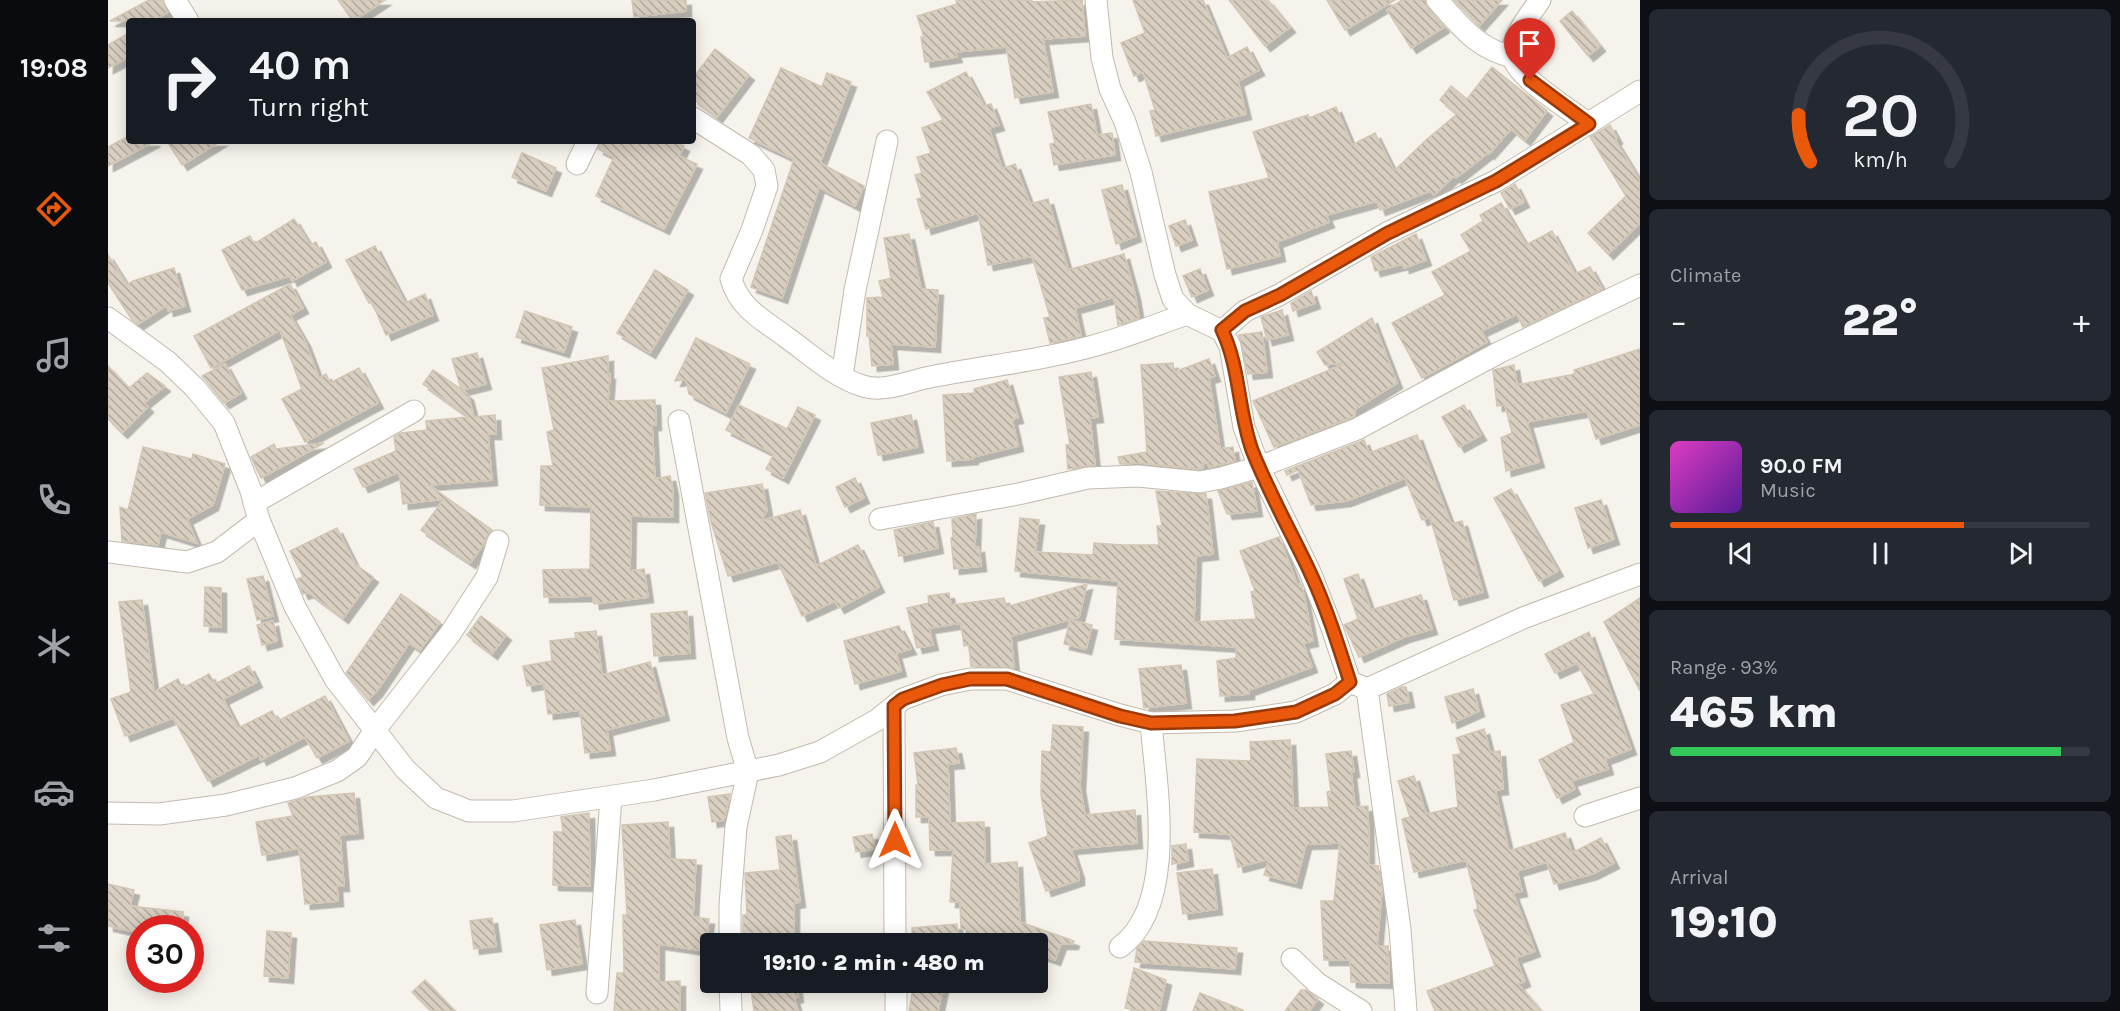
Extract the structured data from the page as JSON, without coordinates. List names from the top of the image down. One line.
{"page":{"tabs":"19:08","turn":["40 m","Turn right"],"tile":["Climate",["Range · 93%","465 km"],["Arrival","19:10"]],"heat":["−","22°","+"],"song":["90.0 FM","Music"],"limit":"30","trip":"19:10 · 2 min · 480 m","gauge":["20","km/h"]}}
